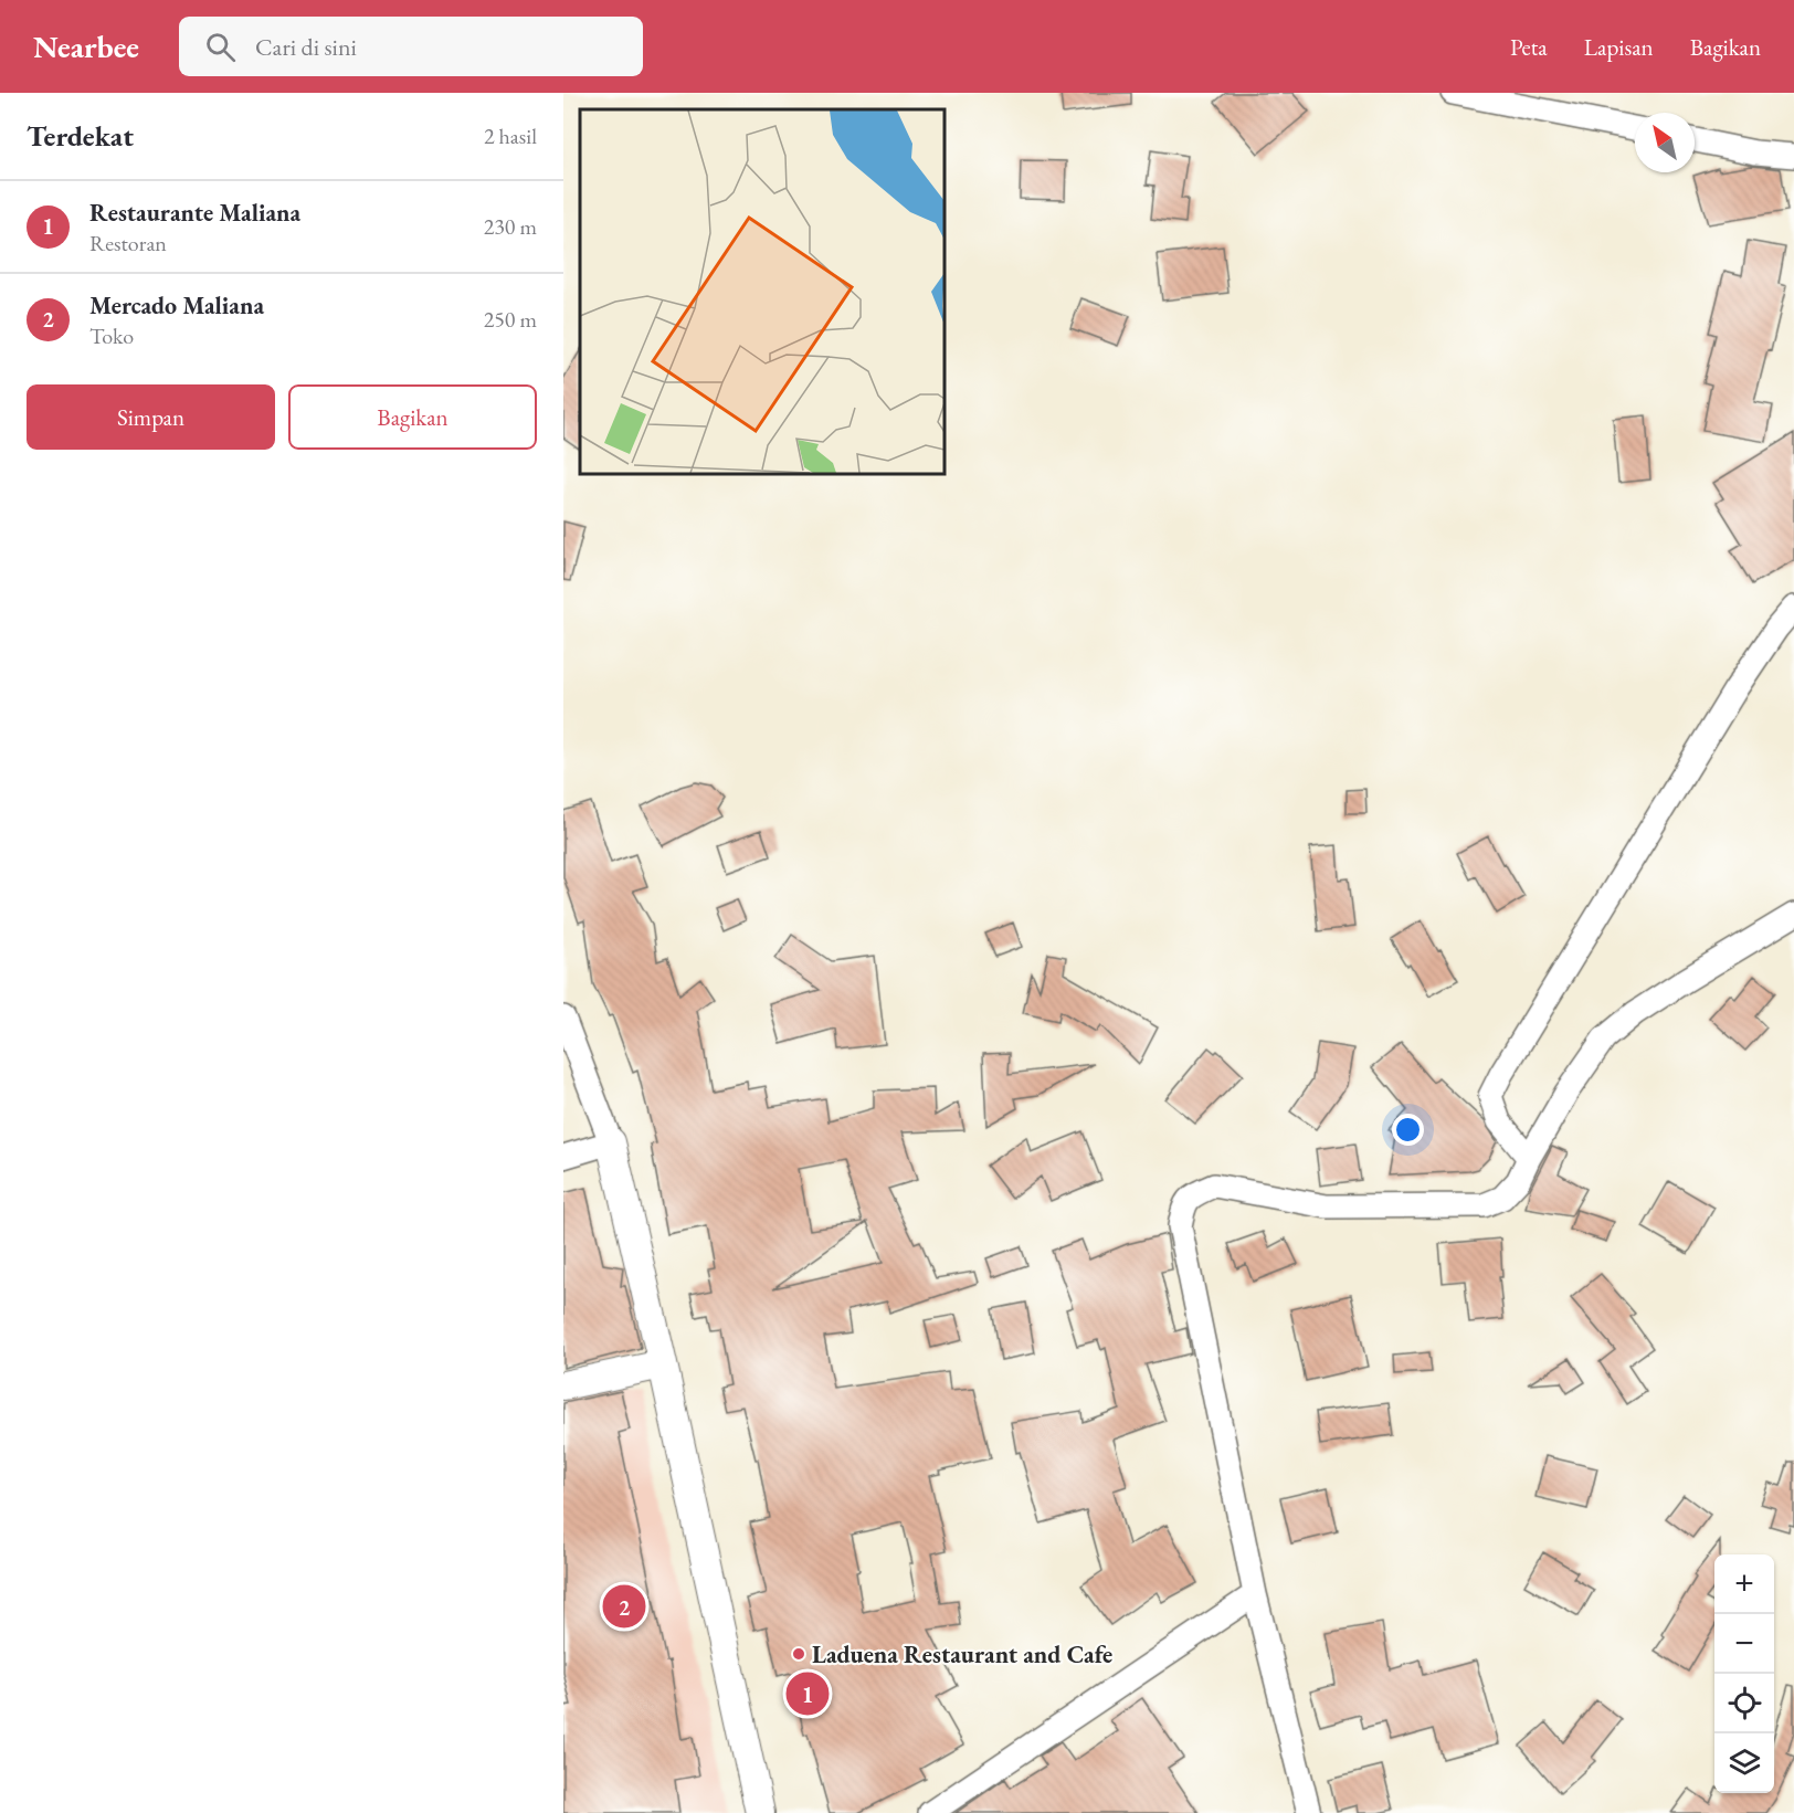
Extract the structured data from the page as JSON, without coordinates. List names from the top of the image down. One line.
{"places":["Laduena Restaurant and Cafe"],"north":"top left","page":{"header":"Nearbee","search":"Cari di sini","nav":["Peta","Lapisan","Bagikan"],"heading":["Terdekat","2 hasil"],"list":[{"mark":"1","name":"Restaurante Maliana","note":"Restoran","value":"230 m"},{"mark":"2","name":"Mercado Maliana","note":"Toko","value":"250 m"}],"buttons":["Simpan","Bagikan"],"map_buttons":["+","−"],"pins":["2","1"]}}
